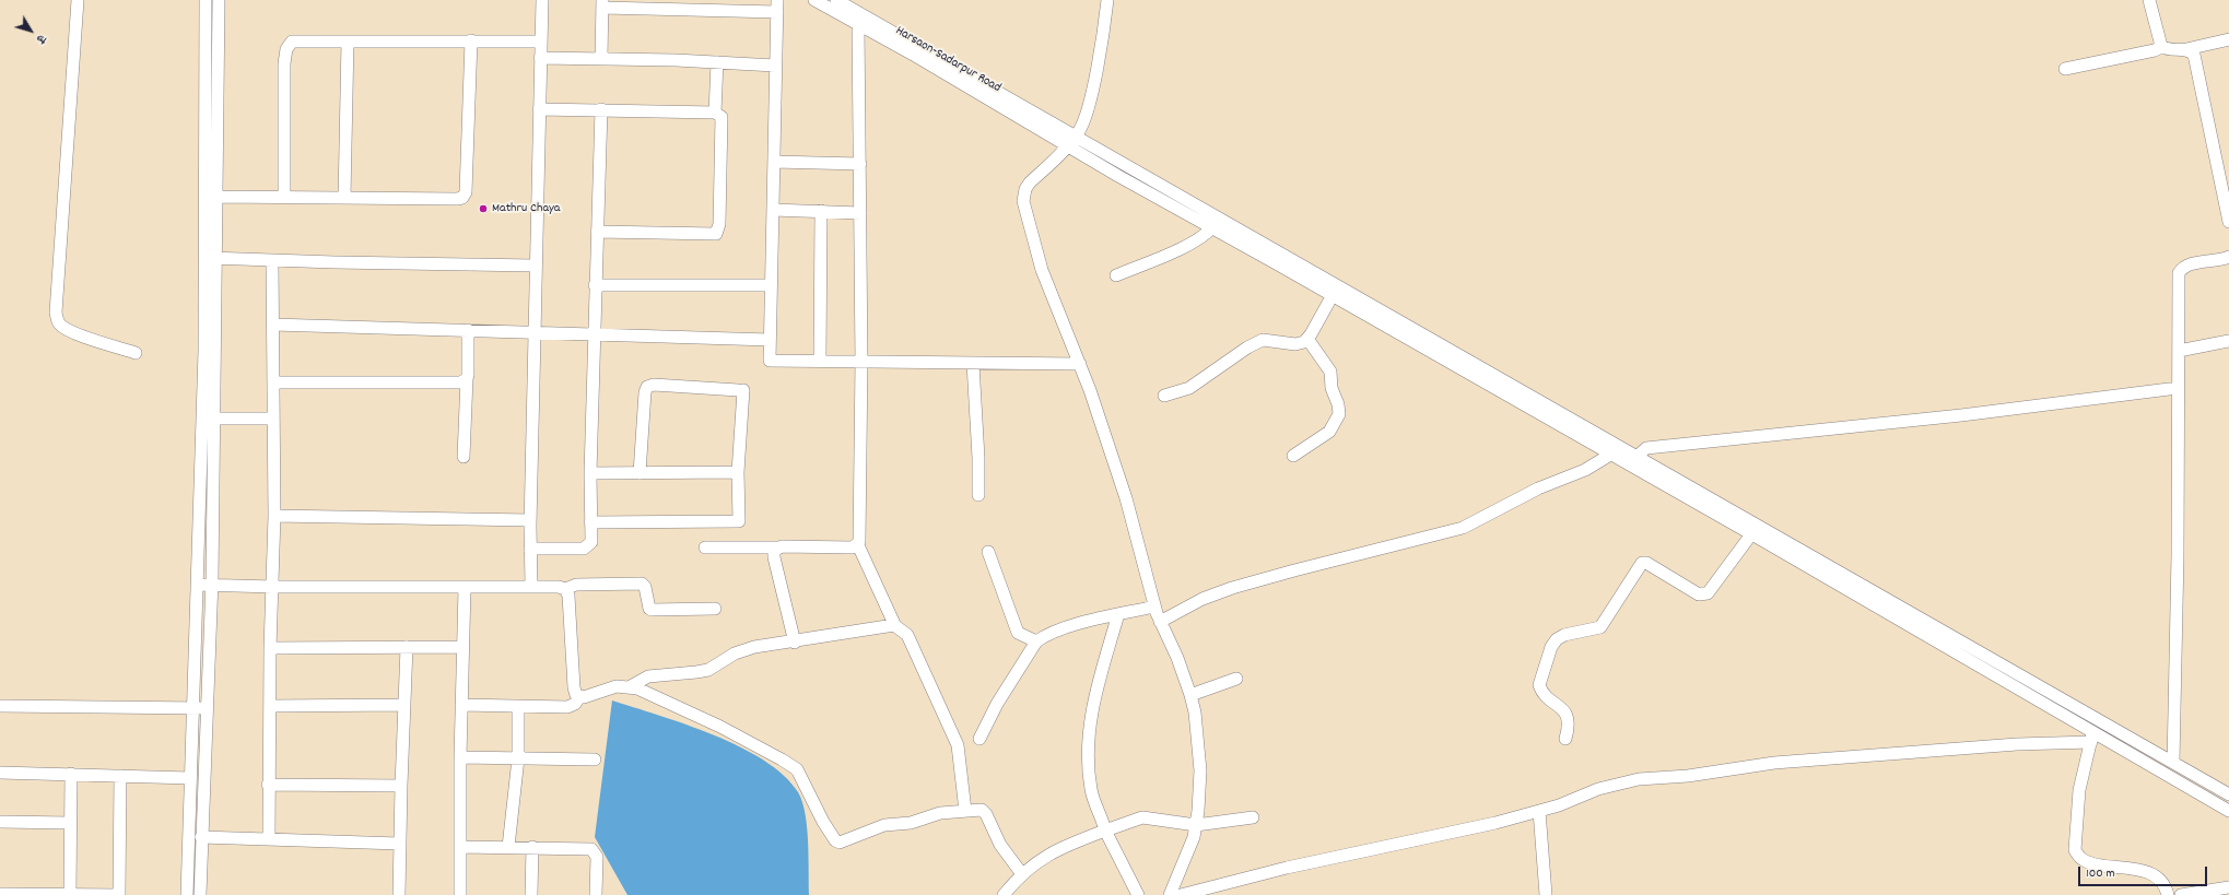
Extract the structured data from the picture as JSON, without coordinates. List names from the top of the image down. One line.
{"streets":{"street":["Harsaon-Sadarpur Road"]},"places":["Mathru Chaya"],"scale_bar":"100 m","north":"bottom right"}
